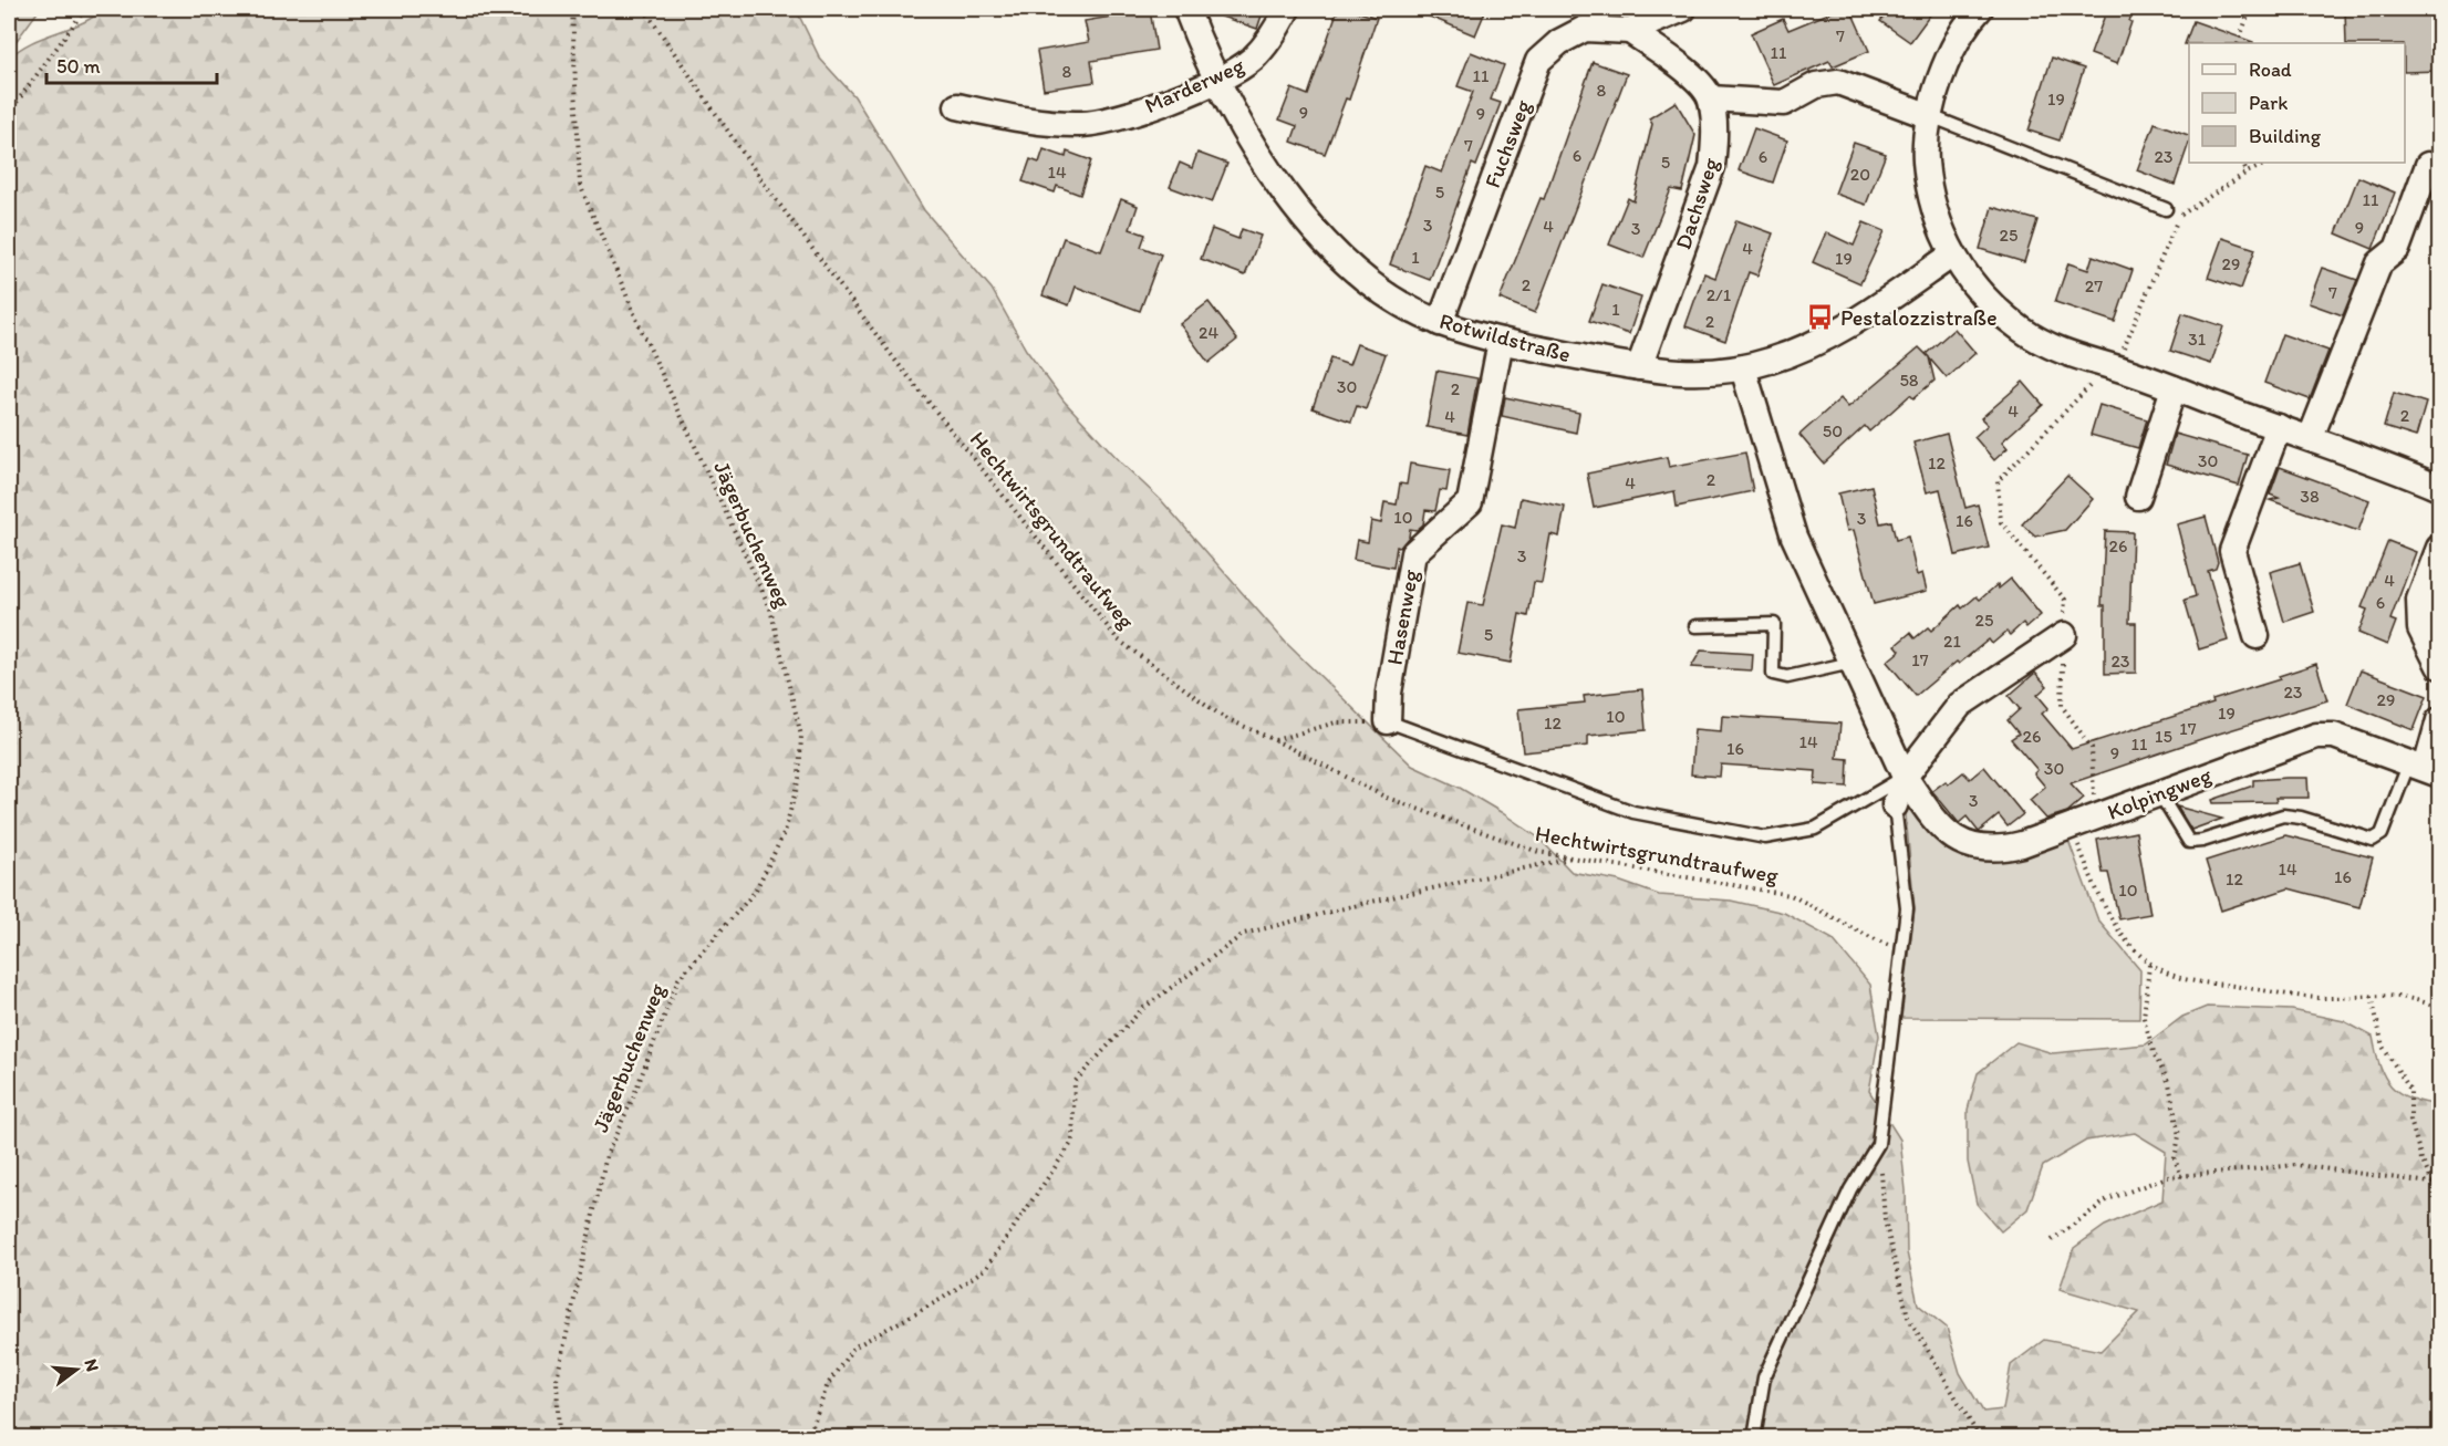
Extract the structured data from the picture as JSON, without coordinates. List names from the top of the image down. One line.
{"streets":{"street":["Marderweg","Fuchsweg","Dachsweg","Rotwildstraße","Hasenweg","Kolpingweg"],"path":["Hechtwirtsgrundtraufweg","Jägerbuchenweg"]},"crossings":[["Marderweg","Rotwildstraße"],["Fuchsweg","Rotwildstraße"],["Dachsweg","Rotwildstraße"],["Rotwildstraße","Hasenweg"]],"places":{"bus stop":["Pestalozzistraße"]},"house_numbers":["7","11","8","11","8","19","9","9","7","6","6","23","5","14","20","5","11","3","4","9","3","25","4","1","19","29","2","27","7","2/1","1","2","24","31","58","30","2","4","2","4","50","30","12","2","4","38","10","3","16","26","3","4","6","25","5","21","17","23","23","29","19","10","12","17","26","15","14","11","16","9","30","3","14","16","12","10"],"legend":["Road","Park","Building"],"scale_bar":"50 m","north":"right"}
